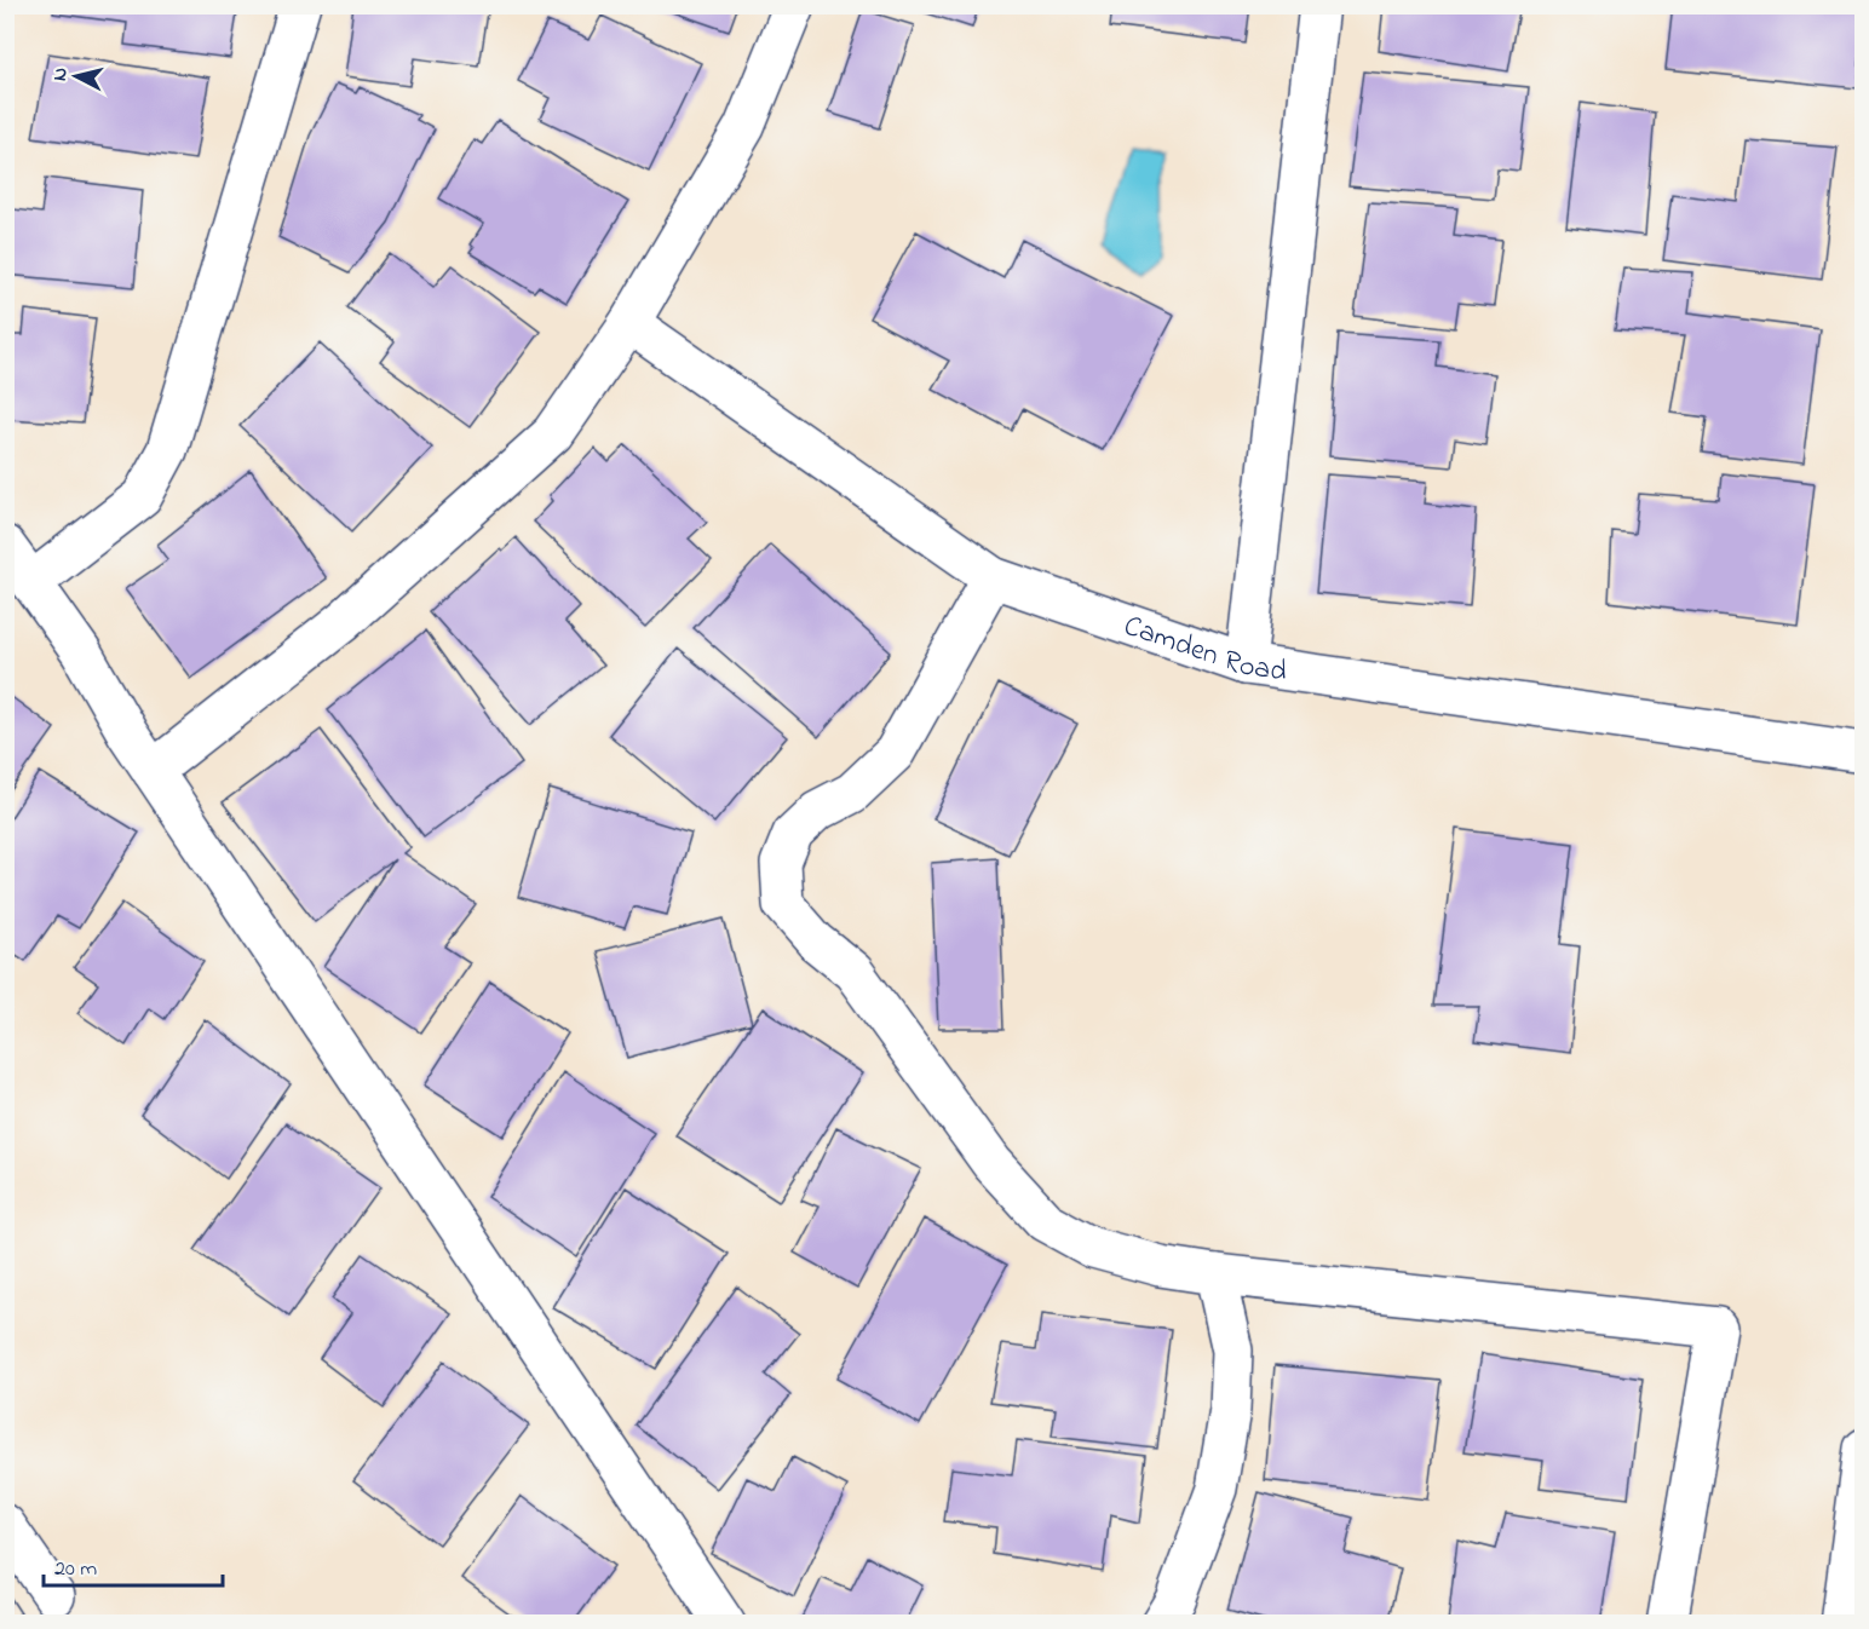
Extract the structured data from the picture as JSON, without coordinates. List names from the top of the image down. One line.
{"streets":{"street":["Camden Road"]},"scale_bar":"20 m","north":"left"}
